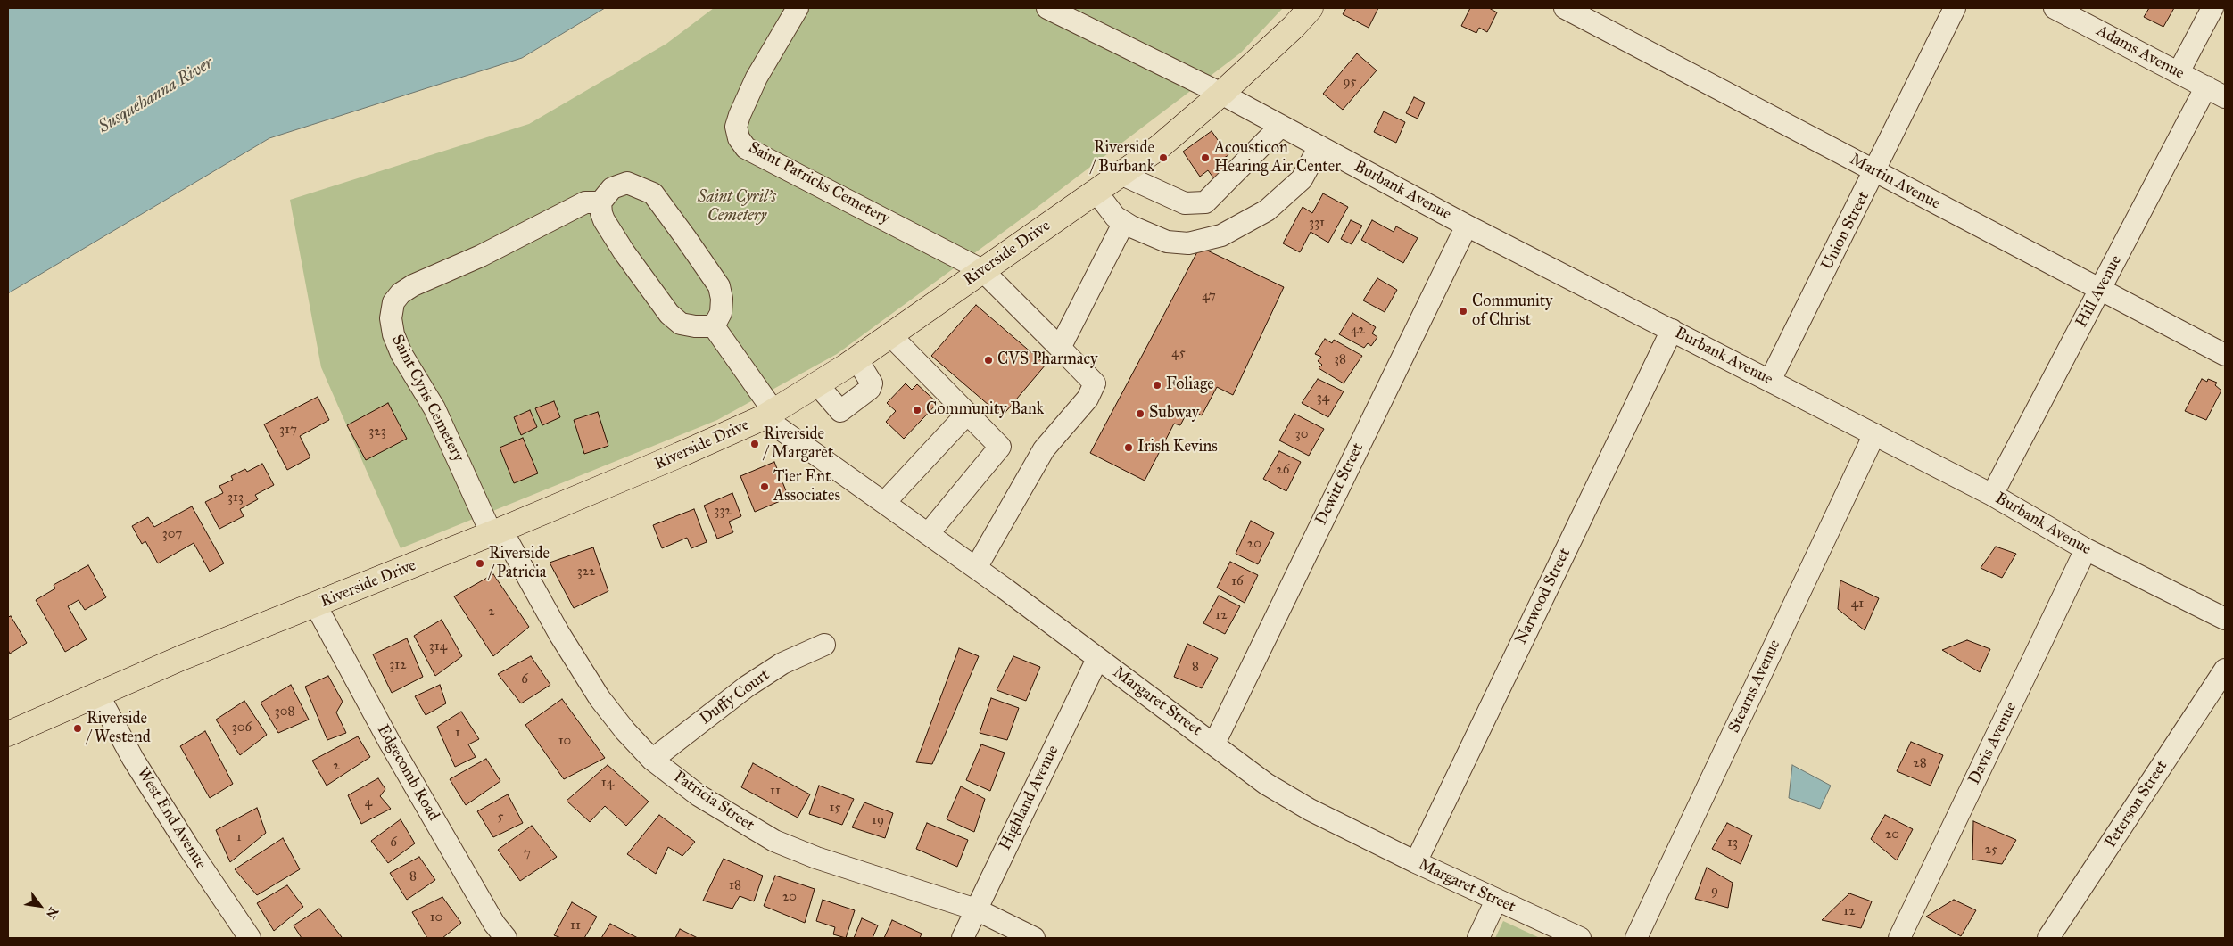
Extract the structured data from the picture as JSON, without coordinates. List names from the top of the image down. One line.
{"streets":{"main road":["Riverside Drive"],"street":["Adams Avenue","Martin Avenue","Saint Patricks Cemetery","Burbank Avenue","Union Street","Hill Avenue","Saint Cyris Cemetery","Dewitt Street","Narwood Street","Stearns Avenue","Duffy Court","Margaret Street","Davis Avenue","Edgecomb Road","Highland Avenue","Patricia Street","Peterson Street","West End Avenue"]},"crossings":[["Adams Avenue","Hill Avenue"],["Martin Avenue","Union Street"],["Martin Avenue","Hill Avenue"],["Saint Patricks Cemetery","Riverside Drive"],["Saint Patricks Cemetery","Margaret Street"],["Burbank Avenue","Union Street"],["Burbank Avenue","Riverside Drive"],["Burbank Avenue","Hill Avenue"],["Burbank Avenue","Dewitt Street"],["Burbank Avenue","Narwood Street"],["Burbank Avenue","Stearns Avenue"],["Burbank Avenue","Davis Avenue"],["Riverside Drive","Saint Cyris Cemetery"],["Riverside Drive","Margaret Street"],["Riverside Drive","Edgecomb Road"],["Riverside Drive","Patricia Street"],["Riverside Drive","West End Avenue"],["Saint Cyris Cemetery","Patricia Street"],["Dewitt Street","Margaret Street"],["Narwood Street","Margaret Street"],["Duffy Court","Patricia Street"],["Margaret Street","Highland Avenue"],["Highland Avenue","Patricia Street"]],"water":["Susquehanna River"],"parks":["Saint Cyril's Cemetery"],"places":["Riverside / Burbank","Acousticon Hearing Air Center","Community of Christ","CVS Pharmacy","Foliage","Community Bank","Subway","Riverside / Margaret","Irish Kevins","Tier Ent Associates","Riverside / Patricia","Riverside / Westend"],"house_numbers":["95","331","47","42","45","38","34","317","323","30","26","313","332","307","20","322","16","41","2","12","314","312","8","6","308","306","1","10","28","2","14","11","4","15","5","19","20","1","6","13","25","7","8","18","9","20","12","10","11"],"north":"bottom right"}
